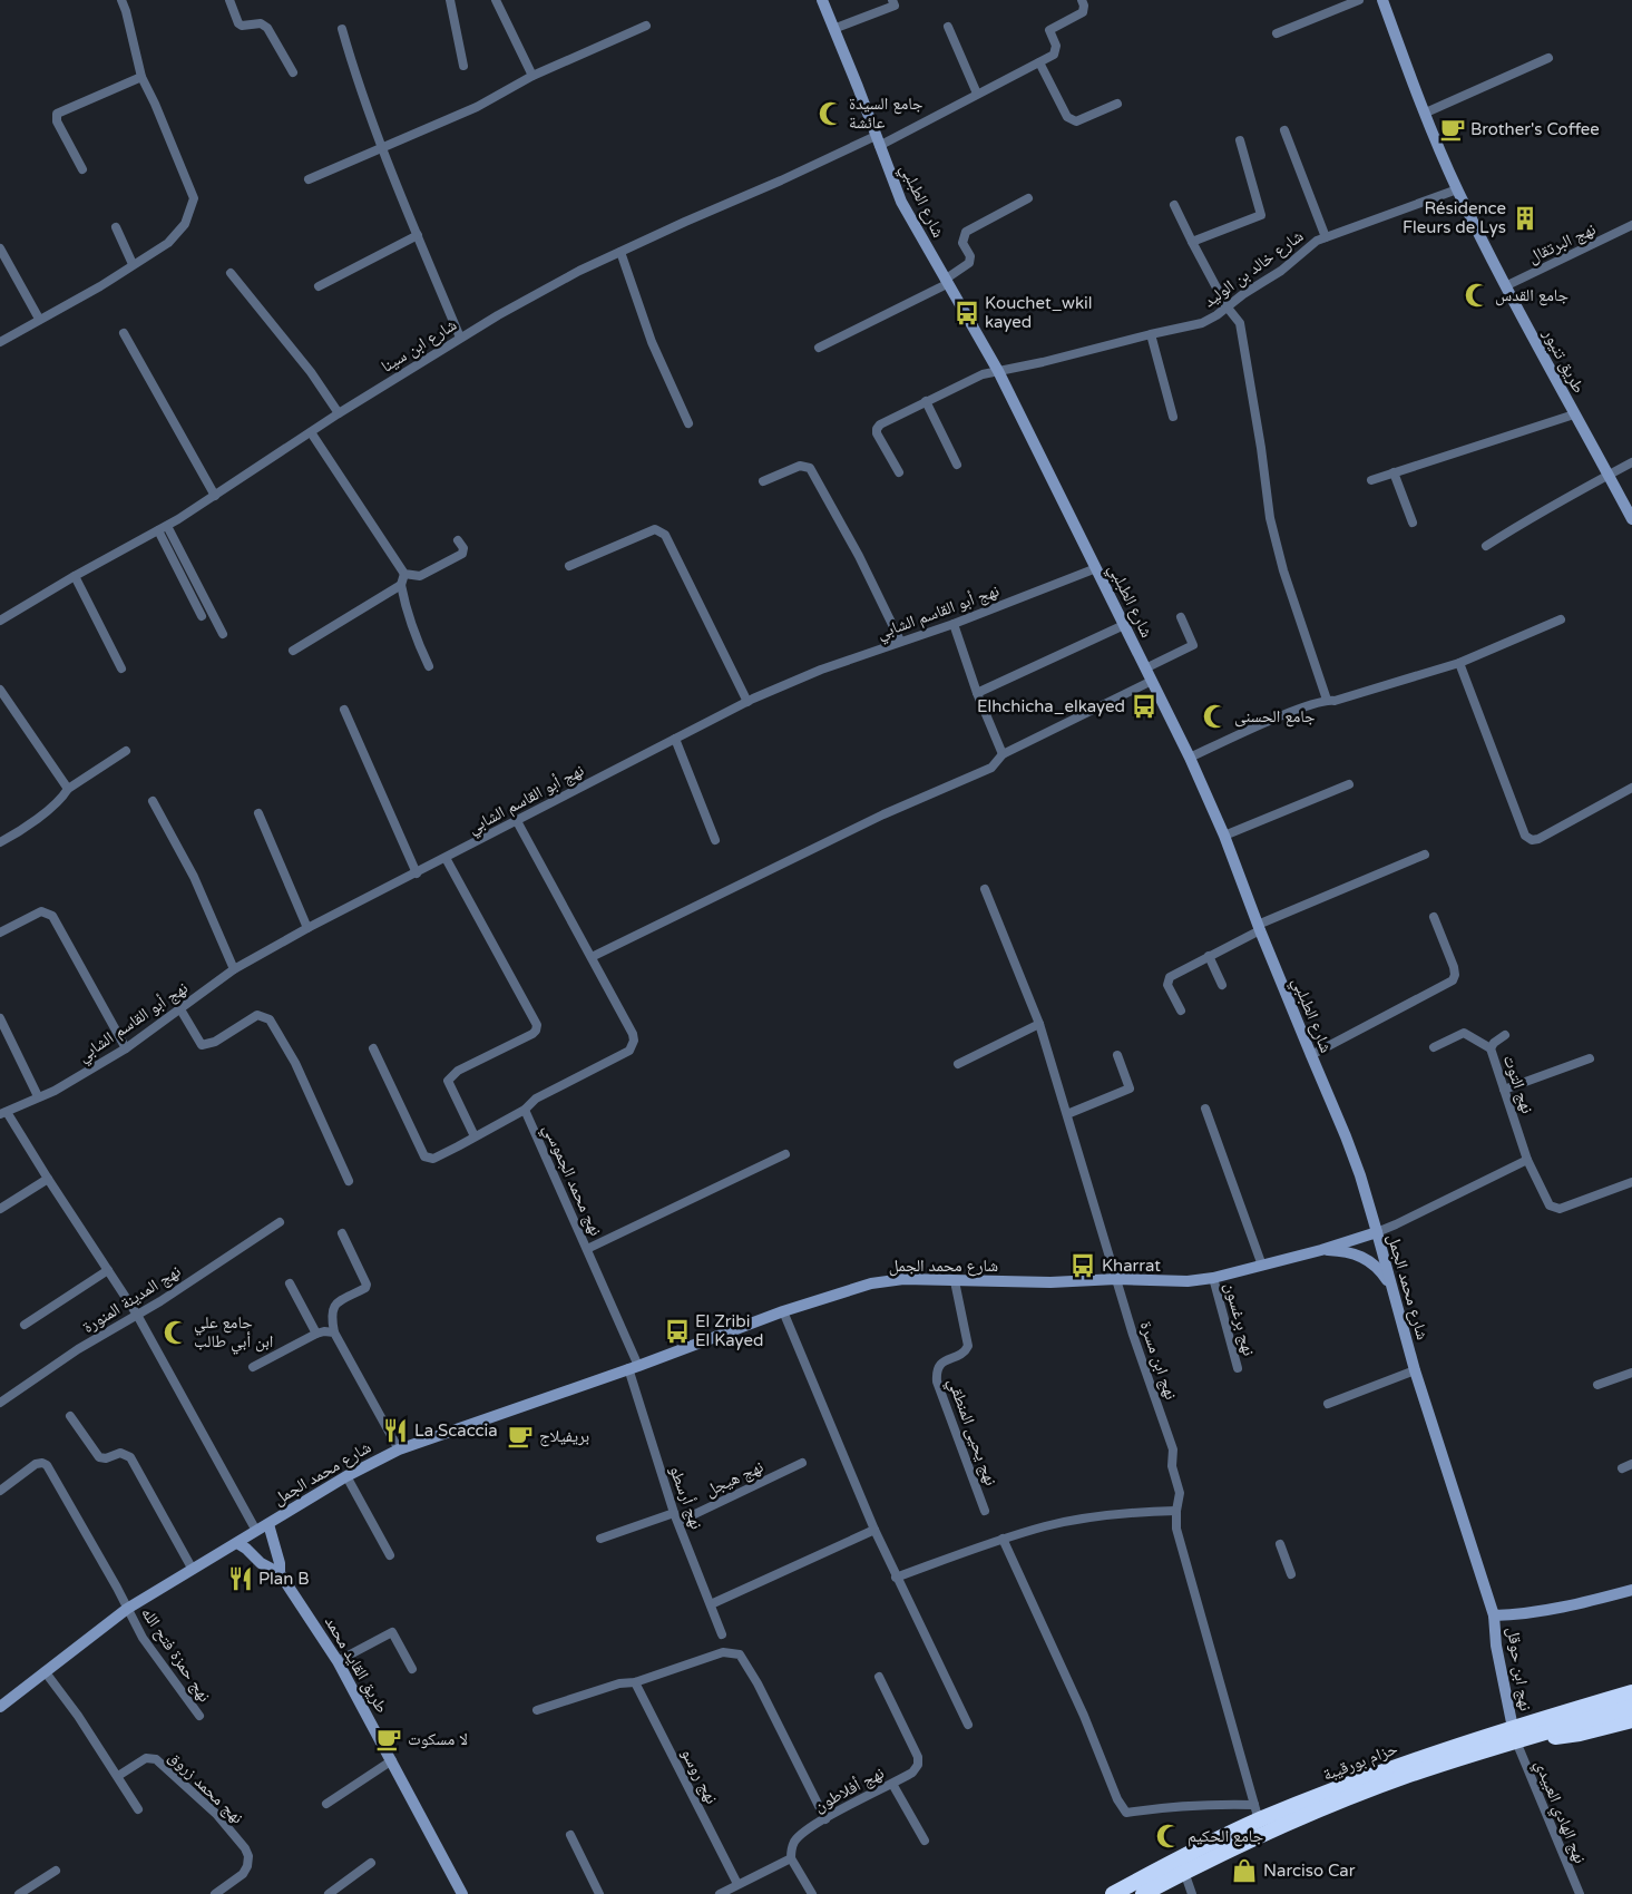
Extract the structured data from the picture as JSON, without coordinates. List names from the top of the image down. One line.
{"streets":{"highway":["حزام بورقيبة"],"street":["شارع الطبلبي","نهج البرتقال","شارع خالد بن الوليد","شارع ابن سينا","طريق تنيور","نهج أبو القاسم الشابي","نهج التوت","نهج محمد الجموسي","شارع محمد الجمل","نهج المدينة المنورة","نهج برغسون","نهج ابن مسرة","نهج يحيى المنطقي","نهج هيجل","نهج أرسطو","نهج حمزة فتح الله","طريق القايد محمد","نهج ابن حوقل","نهج روسو","نهج محمد زروق","نهج أفلاطون","نهج الهادي العبيدي"]},"crossings":[["شارع الطبلبي","شارع خالد بن الوليد"],["شارع الطبلبي","شارع ابن سينا"],["شارع الطبلبي","نهج أبو القاسم الشابي"],["شارع الطبلبي","شارع محمد الجمل"],["نهج البرتقال","طريق تنيور"],["شارع خالد بن الوليد","طريق تنيور"],["نهج محمد الجموسي","شارع محمد الجمل"],["نهج محمد الجموسي","نهج أرسطو"],["شارع محمد الجمل","نهج برغسون"],["شارع محمد الجمل","نهج ابن مسرة"],["شارع محمد الجمل","نهج يحيى المنطقي"],["شارع محمد الجمل","نهج أرسطو"],["شارع محمد الجمل","نهج حمزة فتح الله"],["شارع محمد الجمل","طريق القايد محمد"],["شارع محمد الجمل","نهج ابن حوقل"],["نهج ابن مسرة","حزام بورقيبة"],["نهج هيجل","نهج أرسطو"],["نهج ابن حوقل","حزام بورقيبة"],["نهج ابن حوقل","نهج الهادي العبيدي"],["حزام بورقيبة","نهج الهادي العبيدي"]],"places":{"mosque":["جامع السيدة عائشة","جامع القدس","جامع الحسنى","جامع علي ابن أبي طالب","جامع الحكيم"],"cafe":["Brother's Coffee","بريفيلاج","لا مسكوت"],"building":["Résidence Fleurs de Lys"],"bus stop":["Kouchet_wkil kayed","Elhchicha_elkayed","Kharrat","El Zribi El Kayed"],"restaurant":["La Scaccia","Plan B"],"shop":["Narciso Car"]}}
